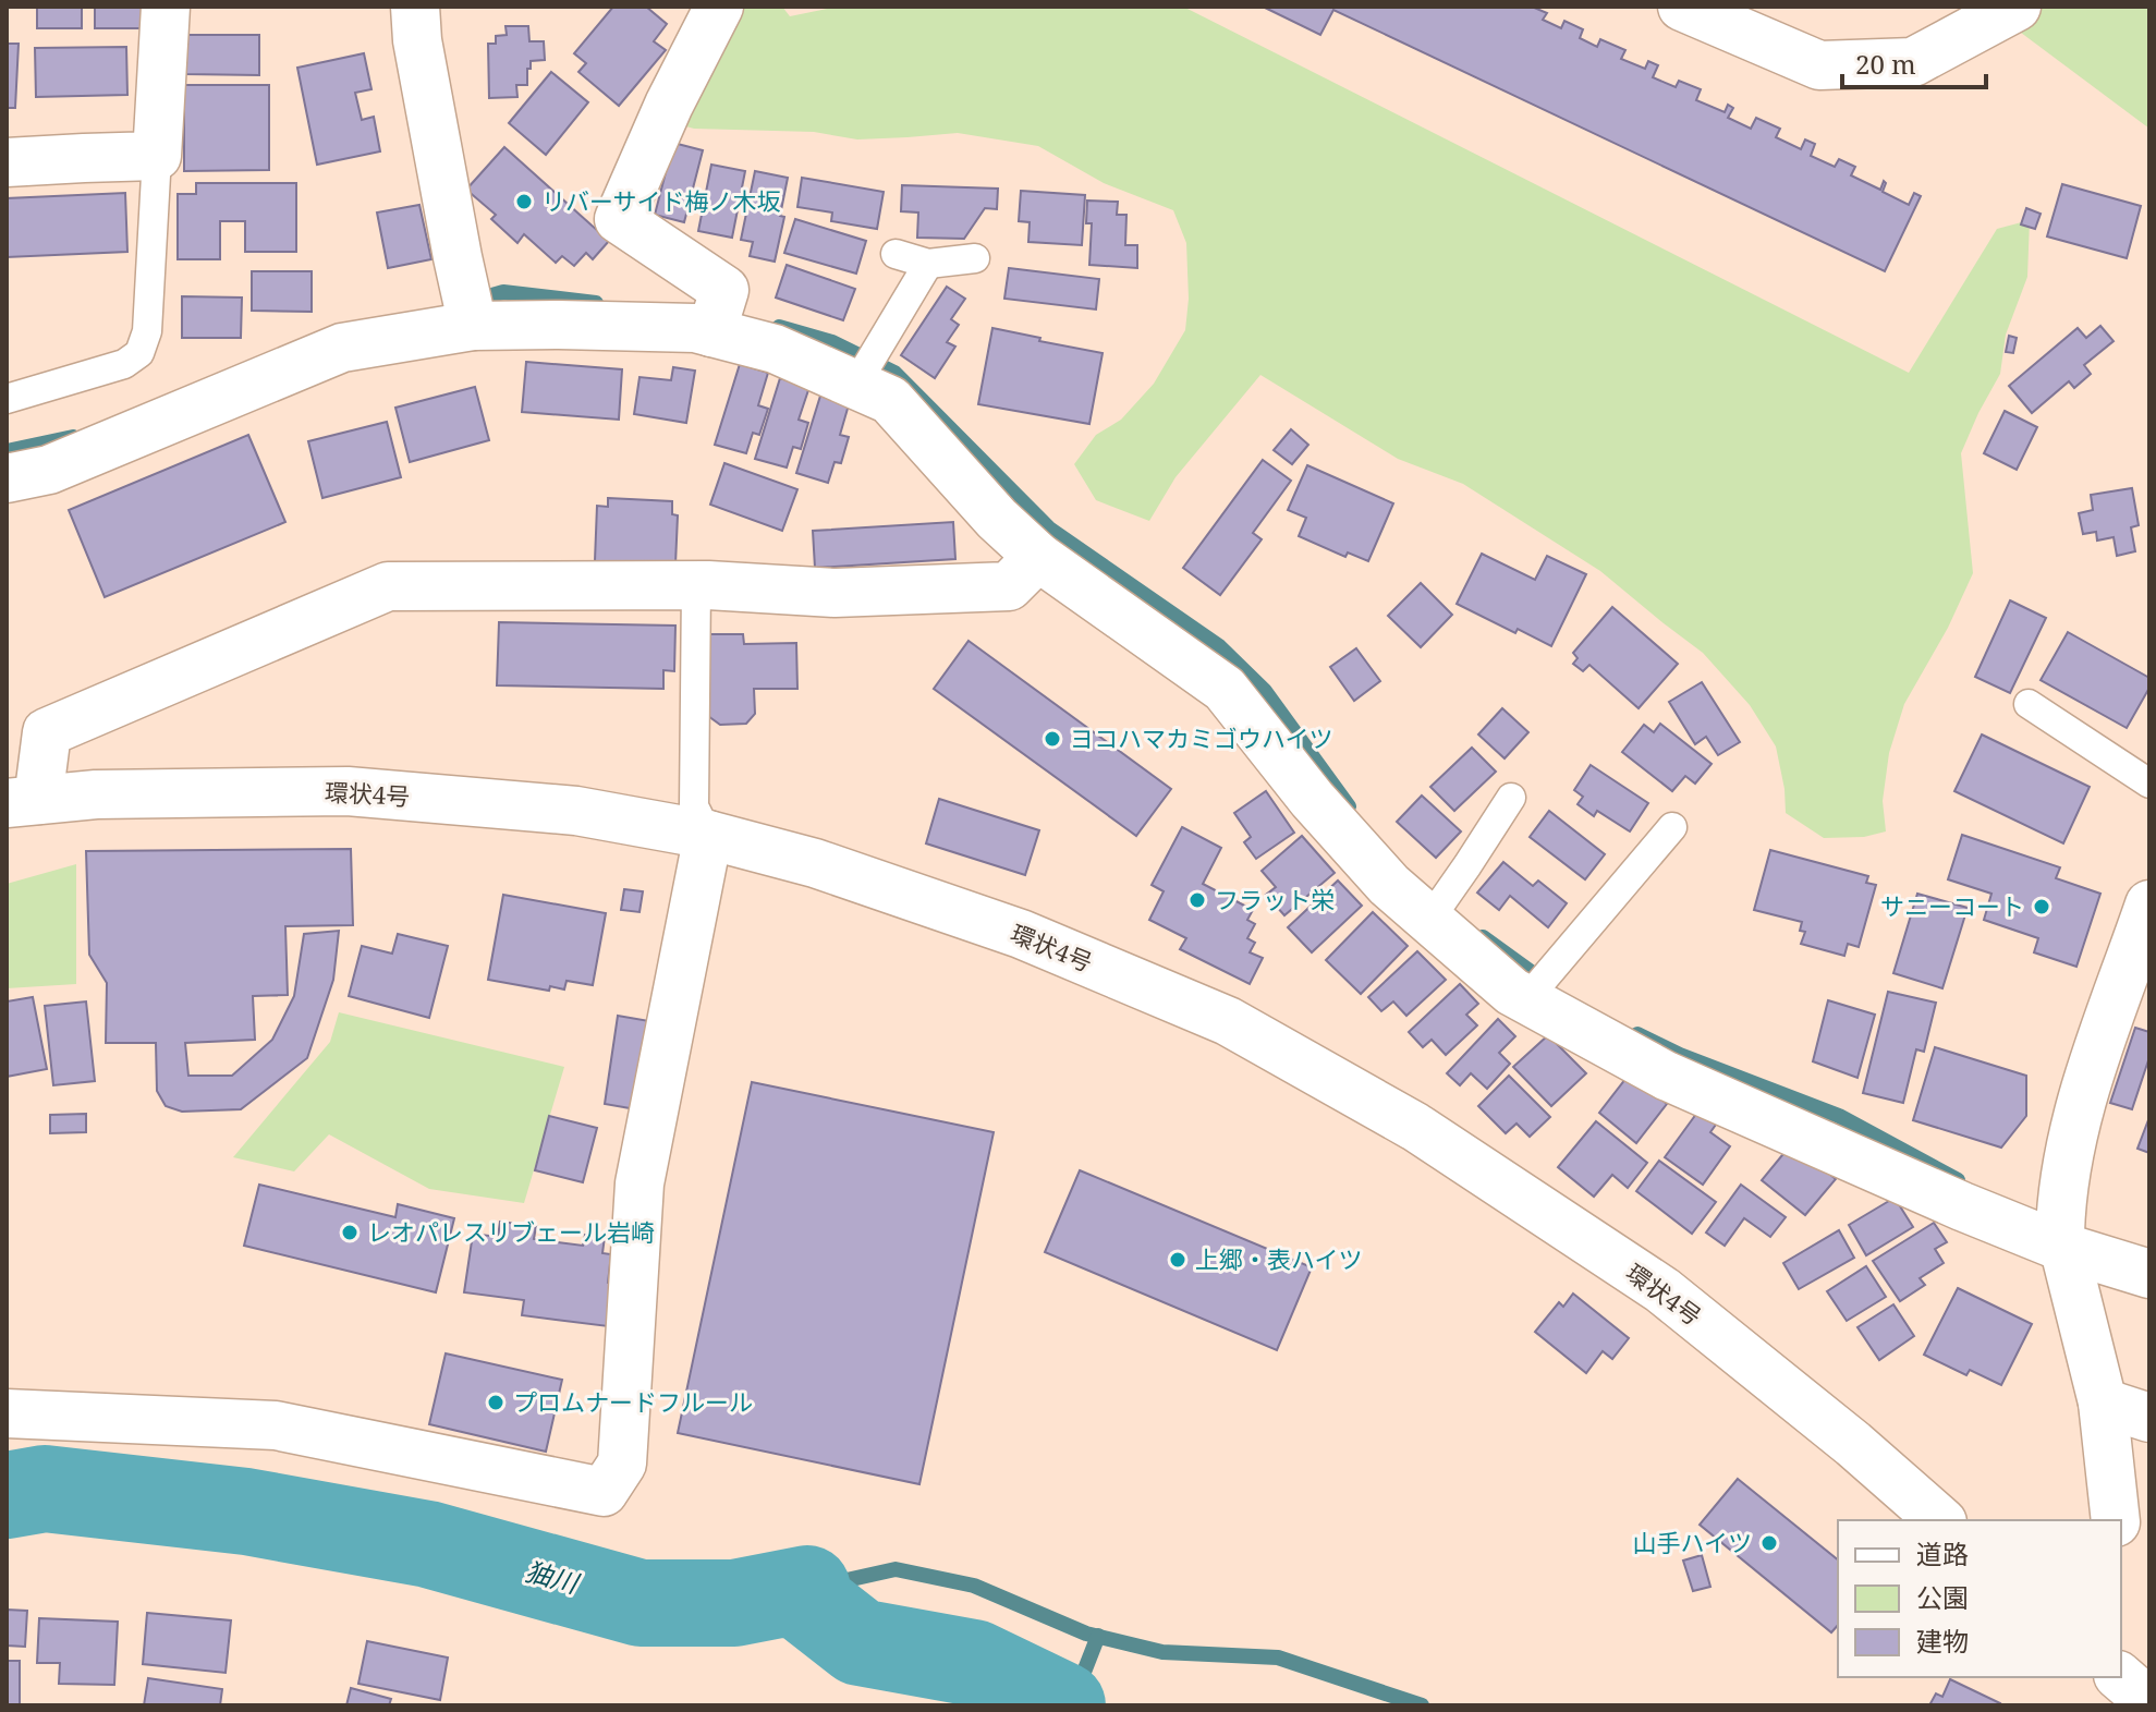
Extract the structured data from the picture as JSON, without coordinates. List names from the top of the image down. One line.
{"streets":{"street":["環状4号"]},"water":["㹨川"],"places":["リバーサイド梅ノ木坂","ヨコハマカミゴウハイツ","フラット栄","サニーコート","レオパレスリブェール岩崎","上郷・表ハイツ","プロムナードフルール","山手ハイツ"],"legend":["道路","公園","建物"],"scale_bar":"20 m"}
